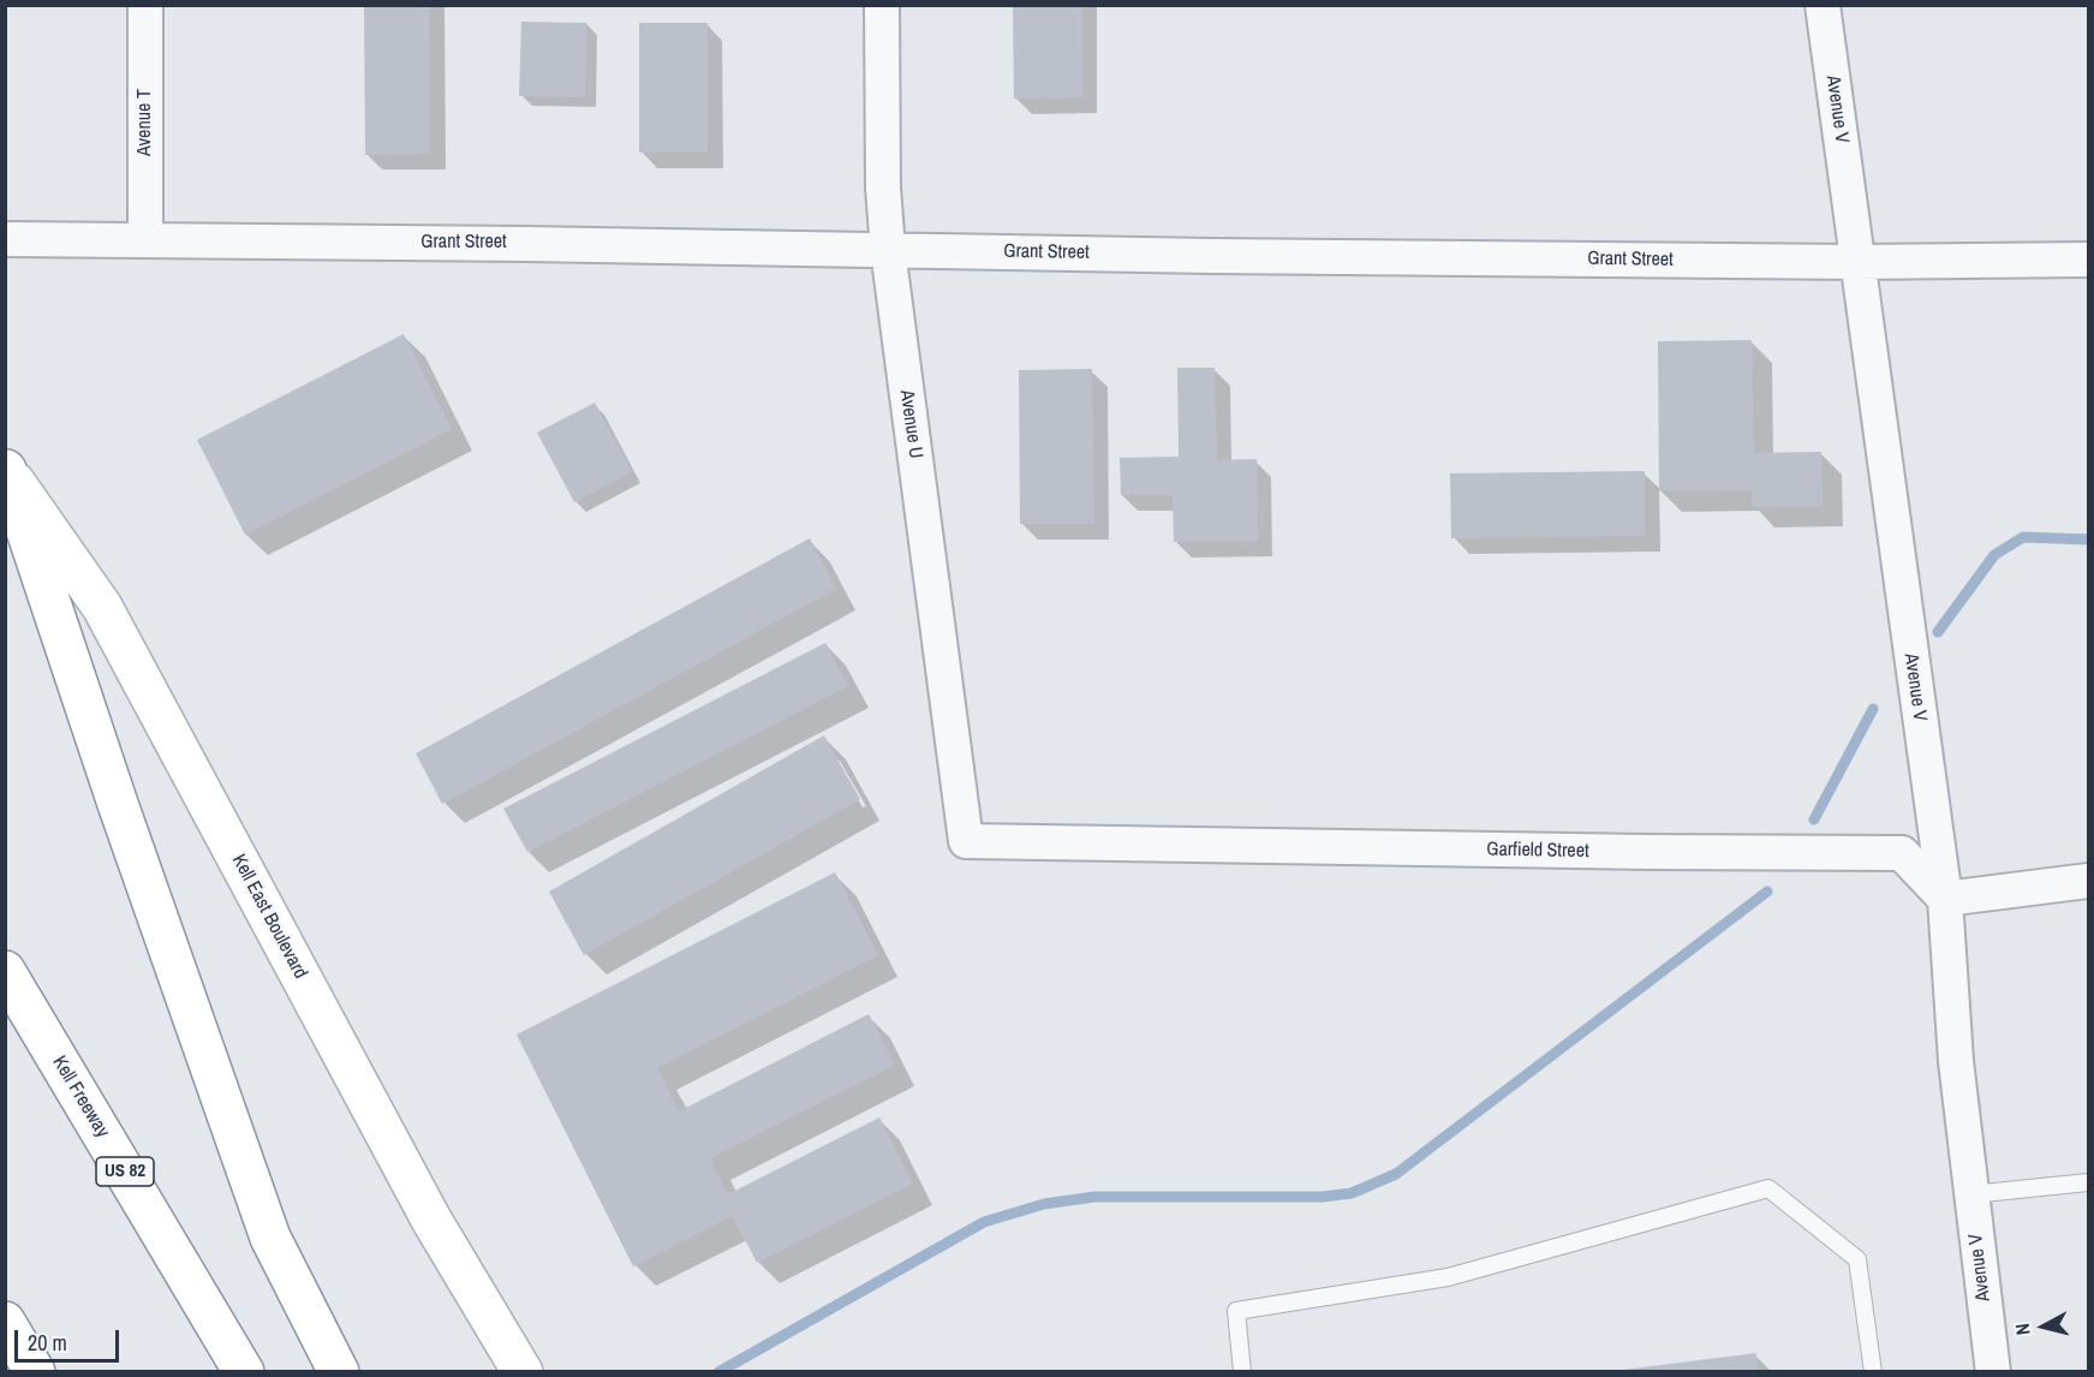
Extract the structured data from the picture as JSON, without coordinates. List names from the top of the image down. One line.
{"streets":{"main road":["Kell East Boulevard","Kell Freeway","US 82"],"street":["Avenue V","Avenue T","Grant Street","Avenue U","Garfield Street"]},"crossings":[["Avenue V","Grant Street"],["Avenue V","Garfield Street"],["Avenue T","Grant Street"],["Grant Street","Avenue U"],["Avenue U","Garfield Street"]],"scale_bar":"20 m","north":"left"}
